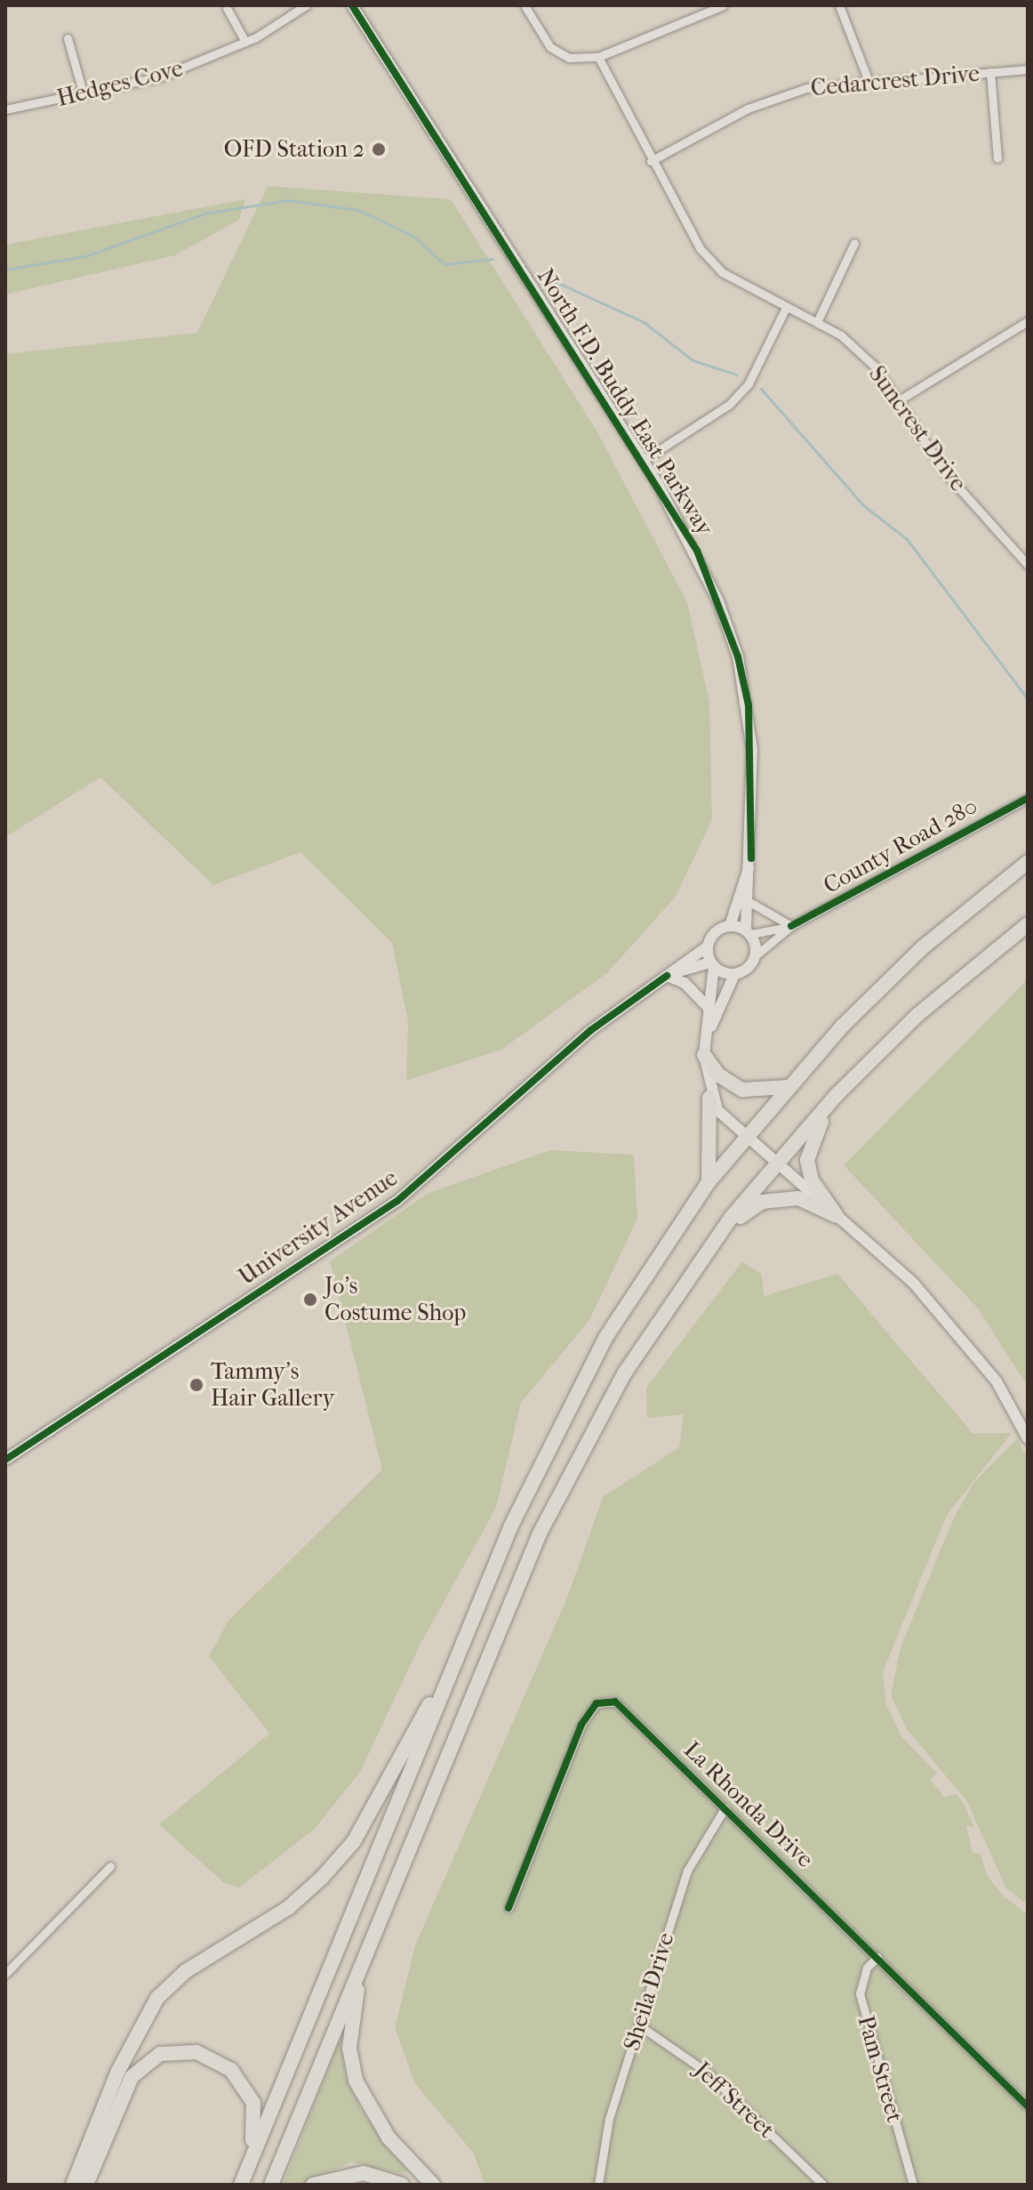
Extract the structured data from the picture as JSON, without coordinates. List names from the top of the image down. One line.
{"streets":{"street":["Cedarcrest Drive","Hedges Cove","North F.D. Buddy East Parkway","Suncrest Drive","County Road 280","University Avenue","La Rhonda Drive","Sheila Drive","Pam Street","Jeff Street"]},"crossings":[["Cedarcrest Drive","Suncrest Drive"],["North F.D. Buddy East Parkway","University Avenue"],["La Rhonda Drive","Sheila Drive"],["La Rhonda Drive","Pam Street"],["Sheila Drive","Jeff Street"]],"places":["OFD Station 2","Jo's Costume Shop","Tammy's Hair Gallery"]}
